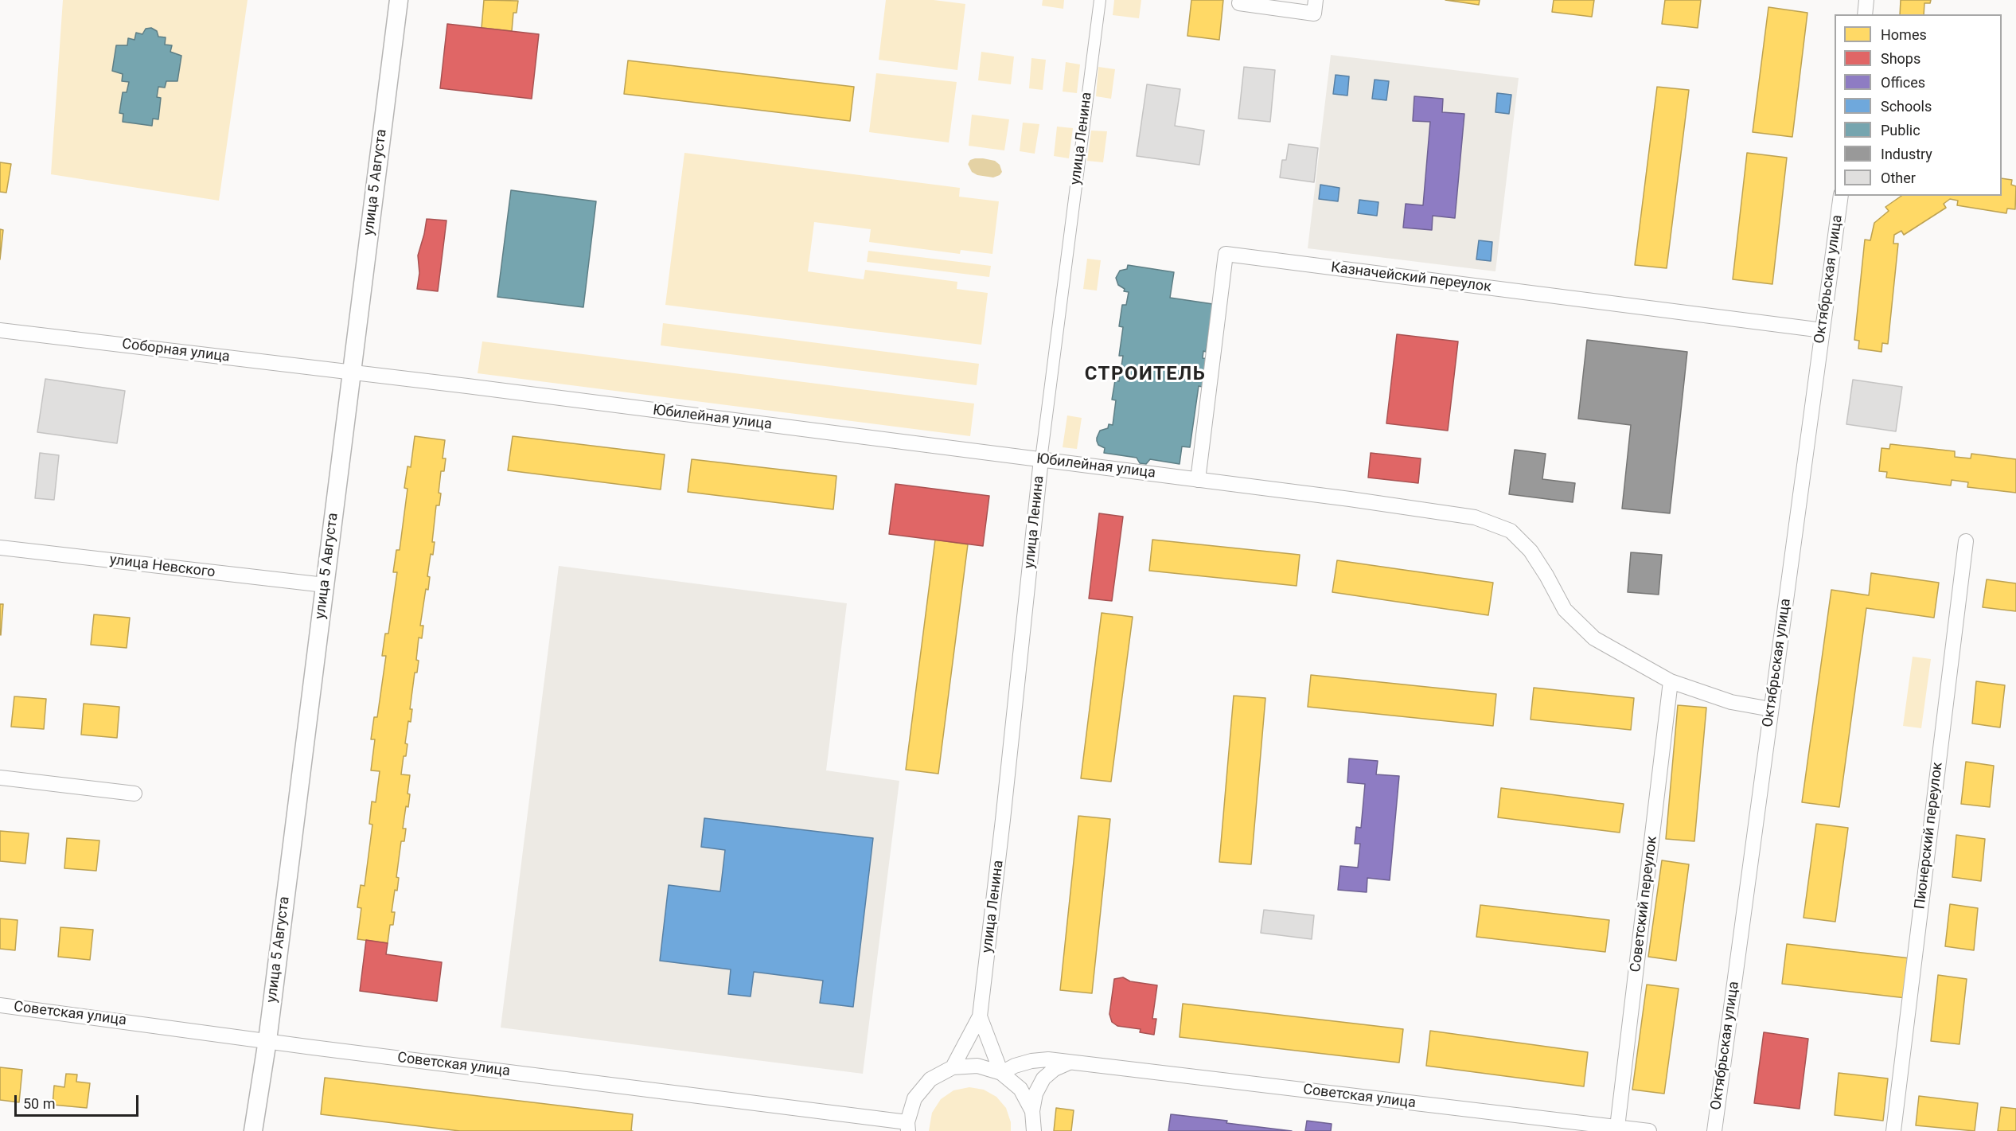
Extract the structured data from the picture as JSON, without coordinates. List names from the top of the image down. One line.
{"streets":{"street":["улица Ленина","улица 5 Августа","Казначейский переулок","Октябрьская улица","Соборная улица","Юбилейная улица","улица Невского","Пионерский переулок","Советский переулок","Советская улица"]},"crossings":[["улица Ленина","Юбилейная улица"],["улица 5 Августа","Соборная улица"],["улица 5 Августа","Юбилейная улица"],["улица 5 Августа","улица Невского"],["улица 5 Августа","Советская улица"],["Казначейский переулок","Октябрьская улица"],["Казначейский переулок","Юбилейная улица"],["Октябрьская улица","Юбилейная улица"],["Соборная улица","Юбилейная улица"],["Юбилейная улица","Советский переулок"],["Советский переулок","Советская улица"]],"districts":["СТРОИТЕЛЬ"],"legend":["Homes","Shops","Offices","Schools","Public","Industry","Other"],"scale_bar":"50 m"}
